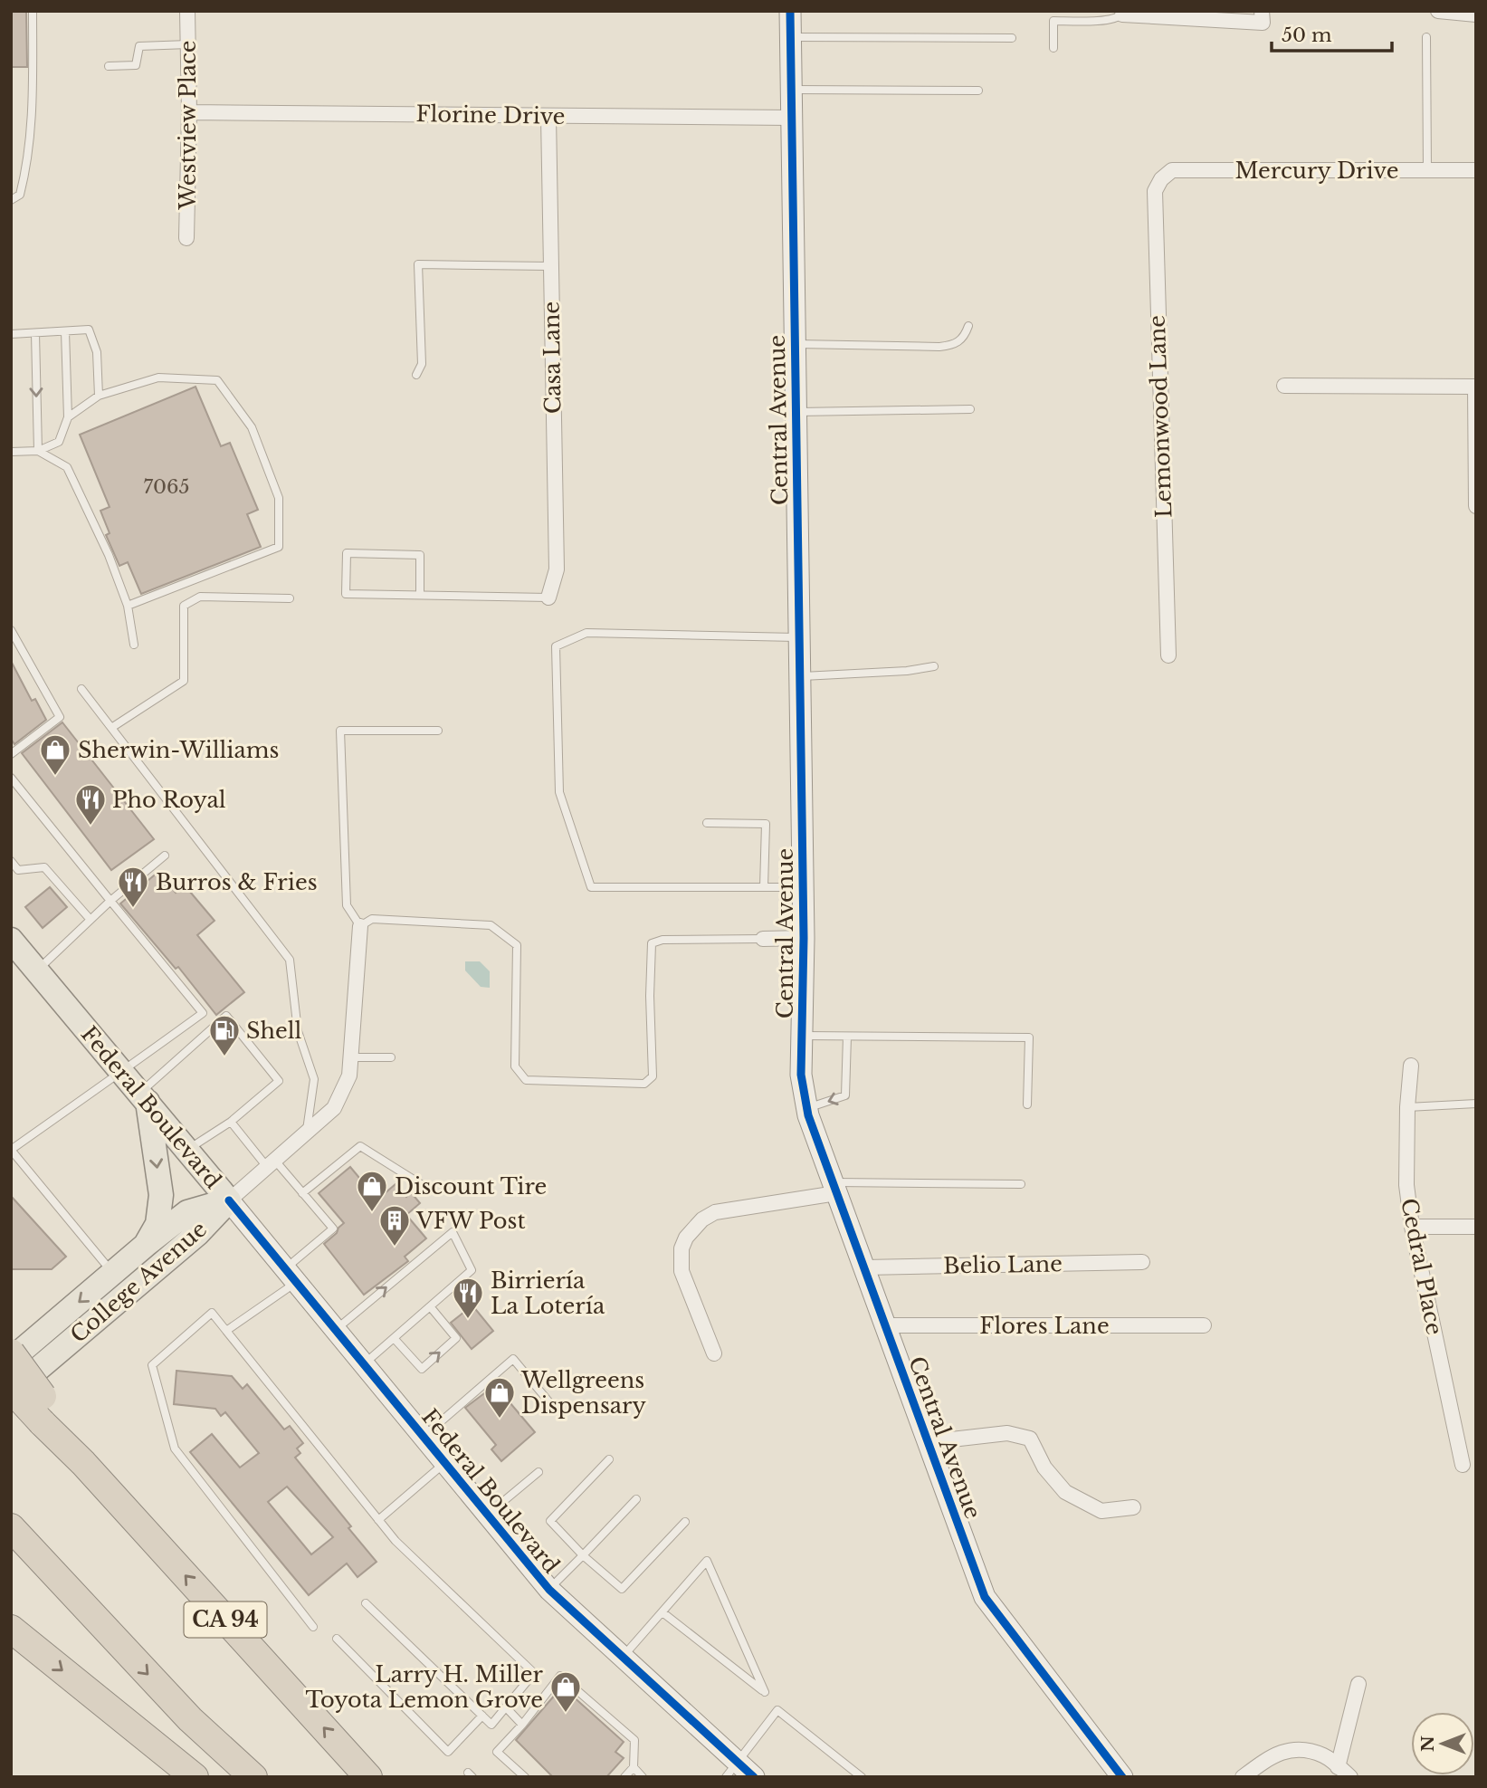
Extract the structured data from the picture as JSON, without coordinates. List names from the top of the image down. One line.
{"streets":{"highway":["CA 94"],"main road":["Federal Boulevard","College Avenue"],"street":["Florine Drive","Westview Place","Mercury Drive","Casa Lane","Lemonwood Lane","Central Avenue","Belio Lane","Cedral Place","Flores Lane"]},"crossings":[["Florine Drive","Westview Place"],["Florine Drive","Casa Lane"],["Florine Drive","Central Avenue"],["Mercury Drive","Lemonwood Lane"],["Central Avenue","Belio Lane"],["Central Avenue","Flores Lane"],["Federal Boulevard","College Avenue"],["College Avenue","CA 94"]],"places":{"shop":["Sherwin-Williams","Discount Tire","Wellgreens Dispensary","Larry H. Miller Toyota Lemon Grove"],"restaurant":["Pho Royal","Burros & Fries","Birriería La Lotería"],"fuel station":["Shell"],"building":["VFW Post"]},"house_numbers":["7065"],"scale_bar":"50 m","north":"left"}
